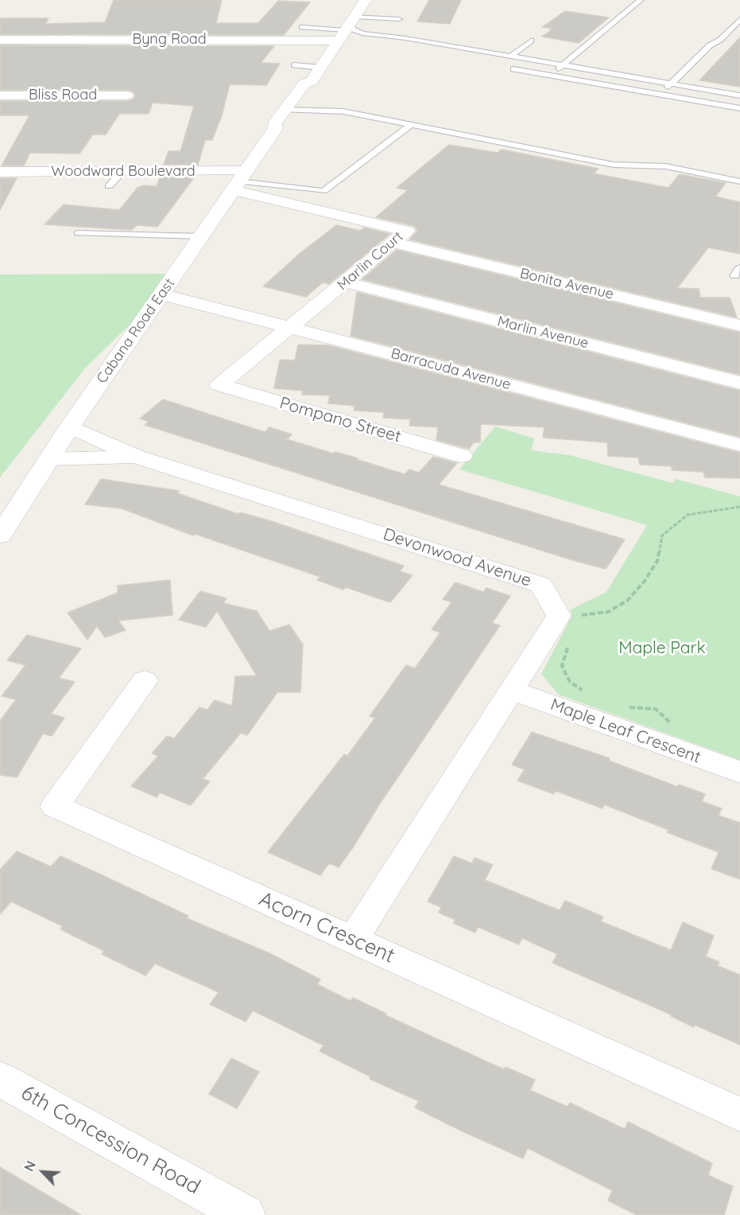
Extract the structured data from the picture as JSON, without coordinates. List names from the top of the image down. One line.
{"streets":{"main road":["Cabana Road East","6th Concession Road"],"street":["Byng Road","Bliss Road","Woodward Boulevard","Marlin Court","Bonita Avenue","Marlin Avenue","Barracuda Avenue","Pompano Street","Devonwood Avenue","Maple Leaf Crescent","Acorn Crescent"]},"crossings":[["Byng Road","Cabana Road East"],["Woodward Boulevard","Marlin Court"],["Woodward Boulevard","Cabana Road East"],["Marlin Court","Bonita Avenue"],["Marlin Court","Cabana Road East"],["Marlin Court","Marlin Avenue"],["Marlin Court","Barracuda Avenue"],["Marlin Court","Pompano Street"],["Cabana Road East","Barracuda Avenue"],["Cabana Road East","Devonwood Avenue"],["Devonwood Avenue","Maple Leaf Crescent"],["Devonwood Avenue","Acorn Crescent"]],"parks":["Maple Park"],"north":"top left"}
